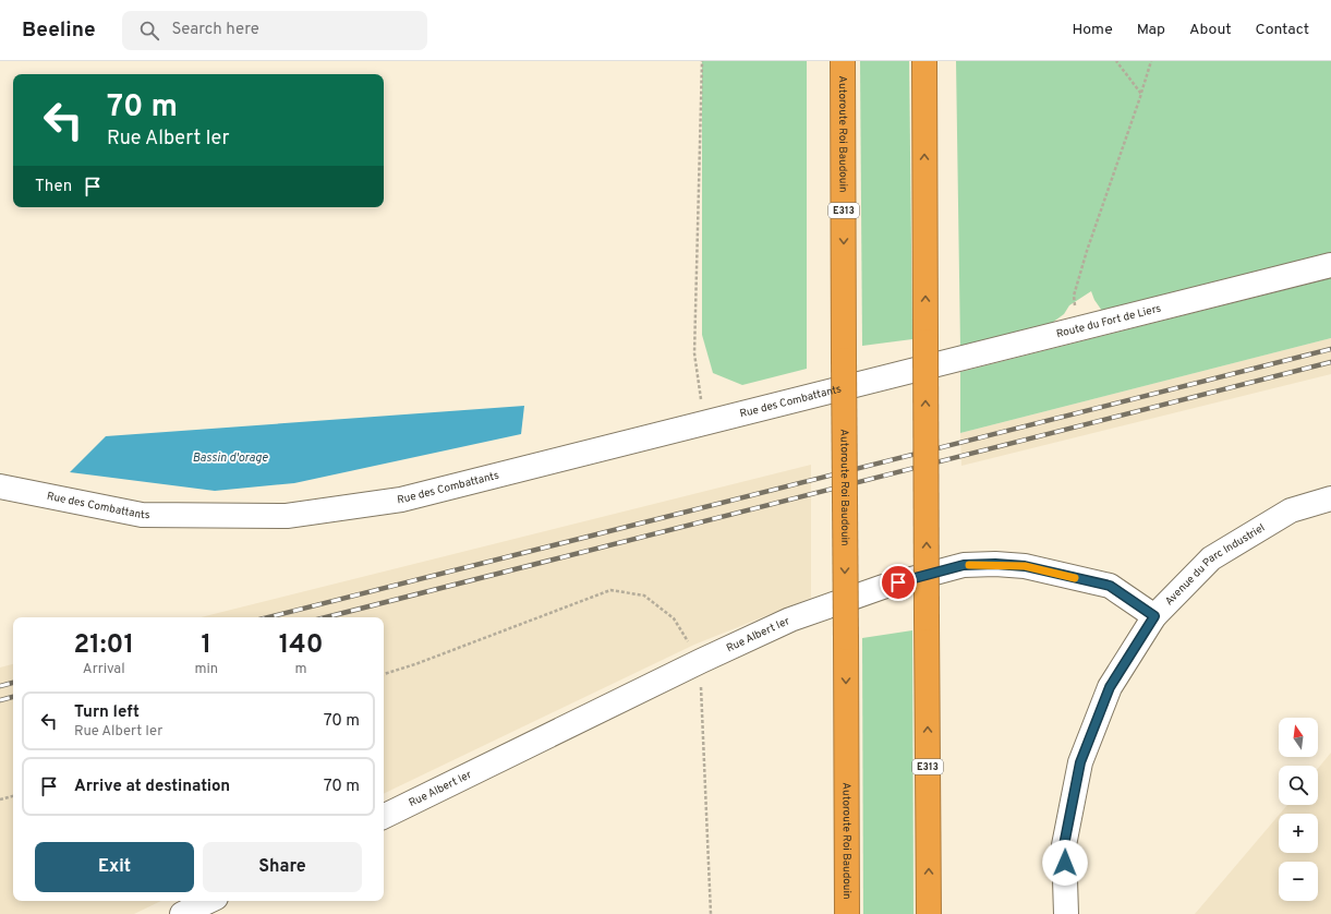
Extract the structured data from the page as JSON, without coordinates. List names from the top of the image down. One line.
{"streets":{"highway":["Autoroute Roi Baudouin","E313"],"street":["Route du Fort de Liers","Rue des Combattants","Avenue du Parc Industriel","Rue Albert Ier"]},"crossings":[["Route du Fort de Liers","Rue des Combattants"],["Avenue du Parc Industriel","Rue Albert Ier"]],"water":["Bassin d'orage"],"north":"top","page":{"header":"Beeline","search":"Search here","nav":["Home","Map","About","Contact"],"turn":["70 m","Rue Albert Ier"],"then":"Then","eta":["21:01","Arrival","1","min","140","m"],"list":[{"name":"Turn left","note":"Rue Albert Ier","value":"70 m"},{"name":"Arrive at destination","value":"70 m"}],"map_buttons":["+","−"],"buttons":["Exit","Share"]}}
